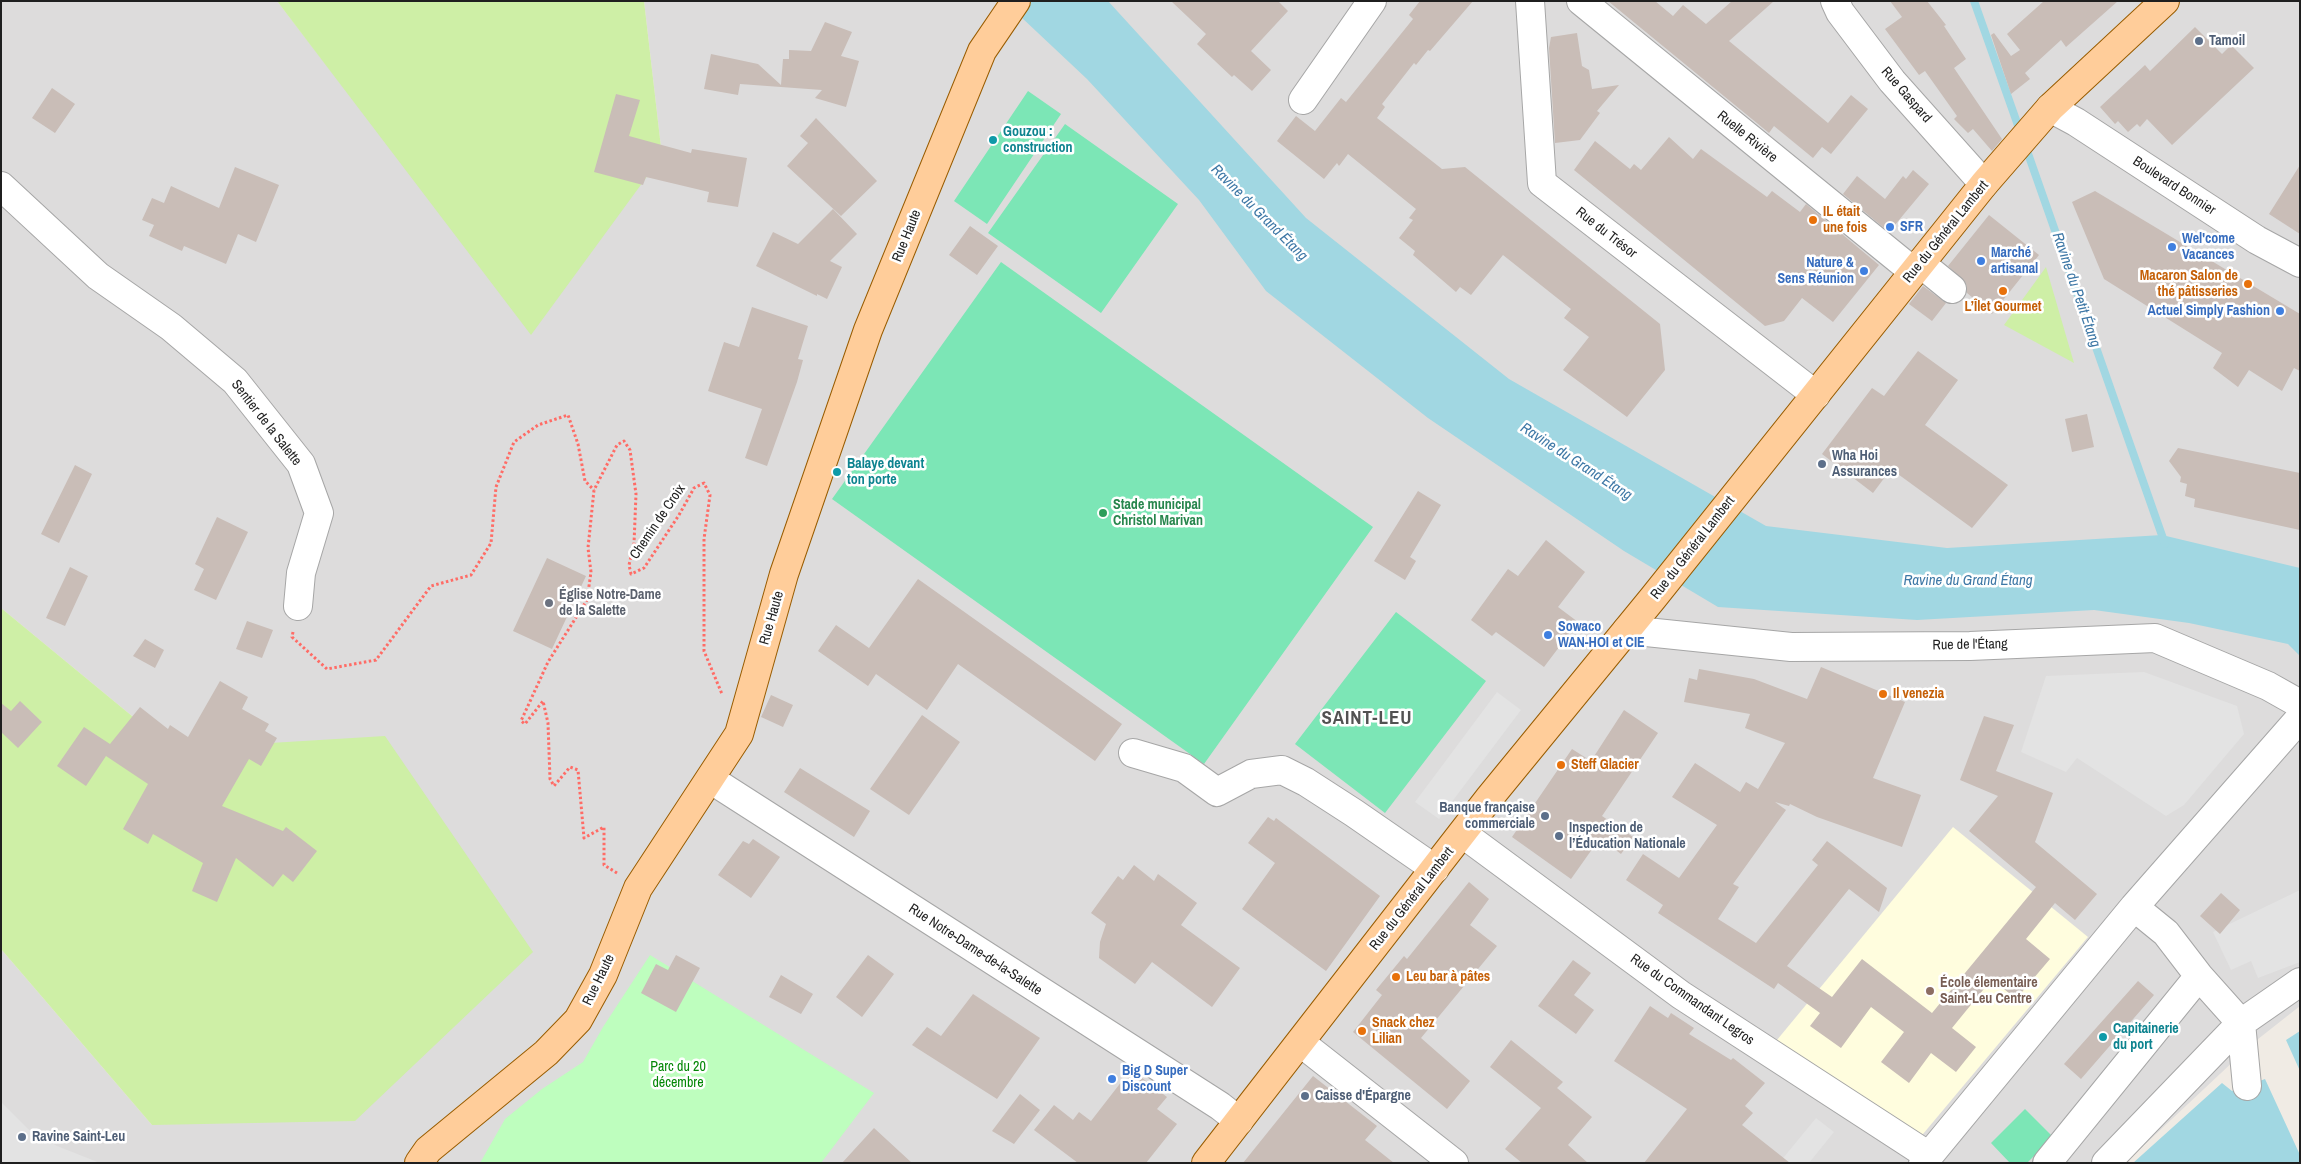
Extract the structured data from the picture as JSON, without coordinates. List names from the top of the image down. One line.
{"streets":{"main road":["Rue du Général Lambert","Rue Haute"],"street":["Rue Gaspard","Ruelle Rivière","Boulevard Bonnier","Rue du Trésor","Sentier de la Salette","Rue de l'Étang","Rue Notre-Dame-de-la-Salette","Rue du Commandant Legros"],"path":["Chemin de Croix"]},"crossings":[["Rue Gaspard","Rue du Général Lambert"],["Ruelle Rivière","Rue du Général Lambert"],["Boulevard Bonnier","Rue du Général Lambert"],["Rue du Général Lambert","Rue du Trésor"],["Rue du Général Lambert","Rue de l'Étang"],["Rue du Général Lambert","Rue Notre-Dame-de-la-Salette"],["Rue du Général Lambert","Rue du Commandant Legros"],["Rue Haute","Chemin de Croix"],["Rue Haute","Rue Notre-Dame-de-la-Salette"]],"districts":["SAINT-LEU"],"water":["Ravine du Grand Étang","Ravine du Petit Étang"],"parks":["Parc du 20 décembre"],"places":["Tamoil","Gouzou : construction","IL était une fois","SFR","Wel'come Vacances","Marché artisanal","Nature & Sens Réunion","Macaron Salon de thé pâtisseries","L’Îlet Gourmet","Actuel Simply Fashion","Wha Hoi Assurances","Balaye devant ton porte","Stade municipal Christol Marivan","Église Notre-Dame de la Salette","Sowaco WAN-HOI et CIE","Il venezia","Steff Glacier","Banque française commerciale","Inspection de l’Éducation Nationale","Leu bar à pâtes","École élementaire Saint-Leu Centre","Snack chez Lilian","Capitainerie du port","Big D Super Discount","Caisse d'Épargne","Ravine Saint-Leu"]}
